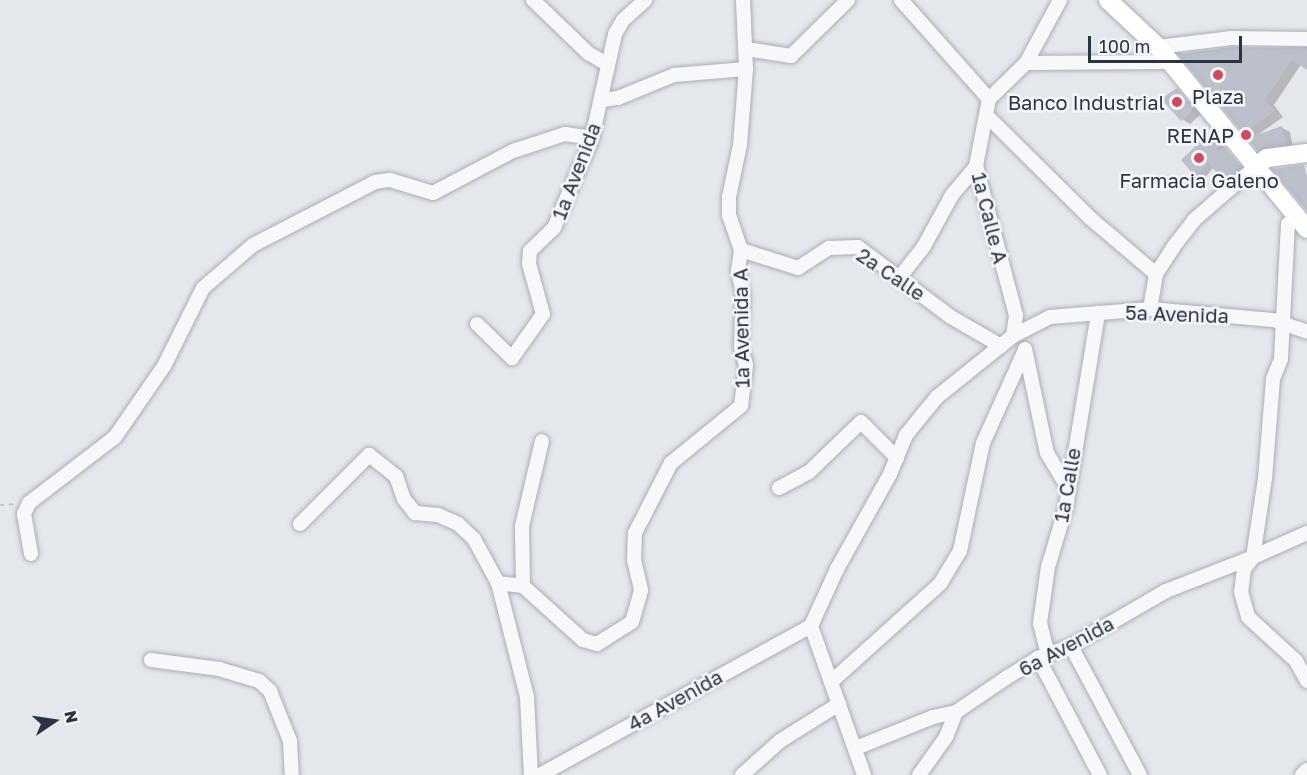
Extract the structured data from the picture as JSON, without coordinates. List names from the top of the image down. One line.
{"streets":{"street":["1a Avenida","1a Calle A","2a Calle","5a Avenida","1a Avenida A","1a Calle","6a Avenida","4a Avenida"]},"crossings":[["1a Calle A","5a Avenida"],["1a Calle A","1a Calle"],["2a Calle","5a Avenida"],["2a Calle","1a Avenida A"],["5a Avenida","1a Calle"],["5a Avenida","4a Avenida"],["1a Calle","6a Avenida"]],"places":["Plaza","Banco Industrial","RENAP","Farmacia Galeno"],"scale_bar":"100 m","north":"right"}
